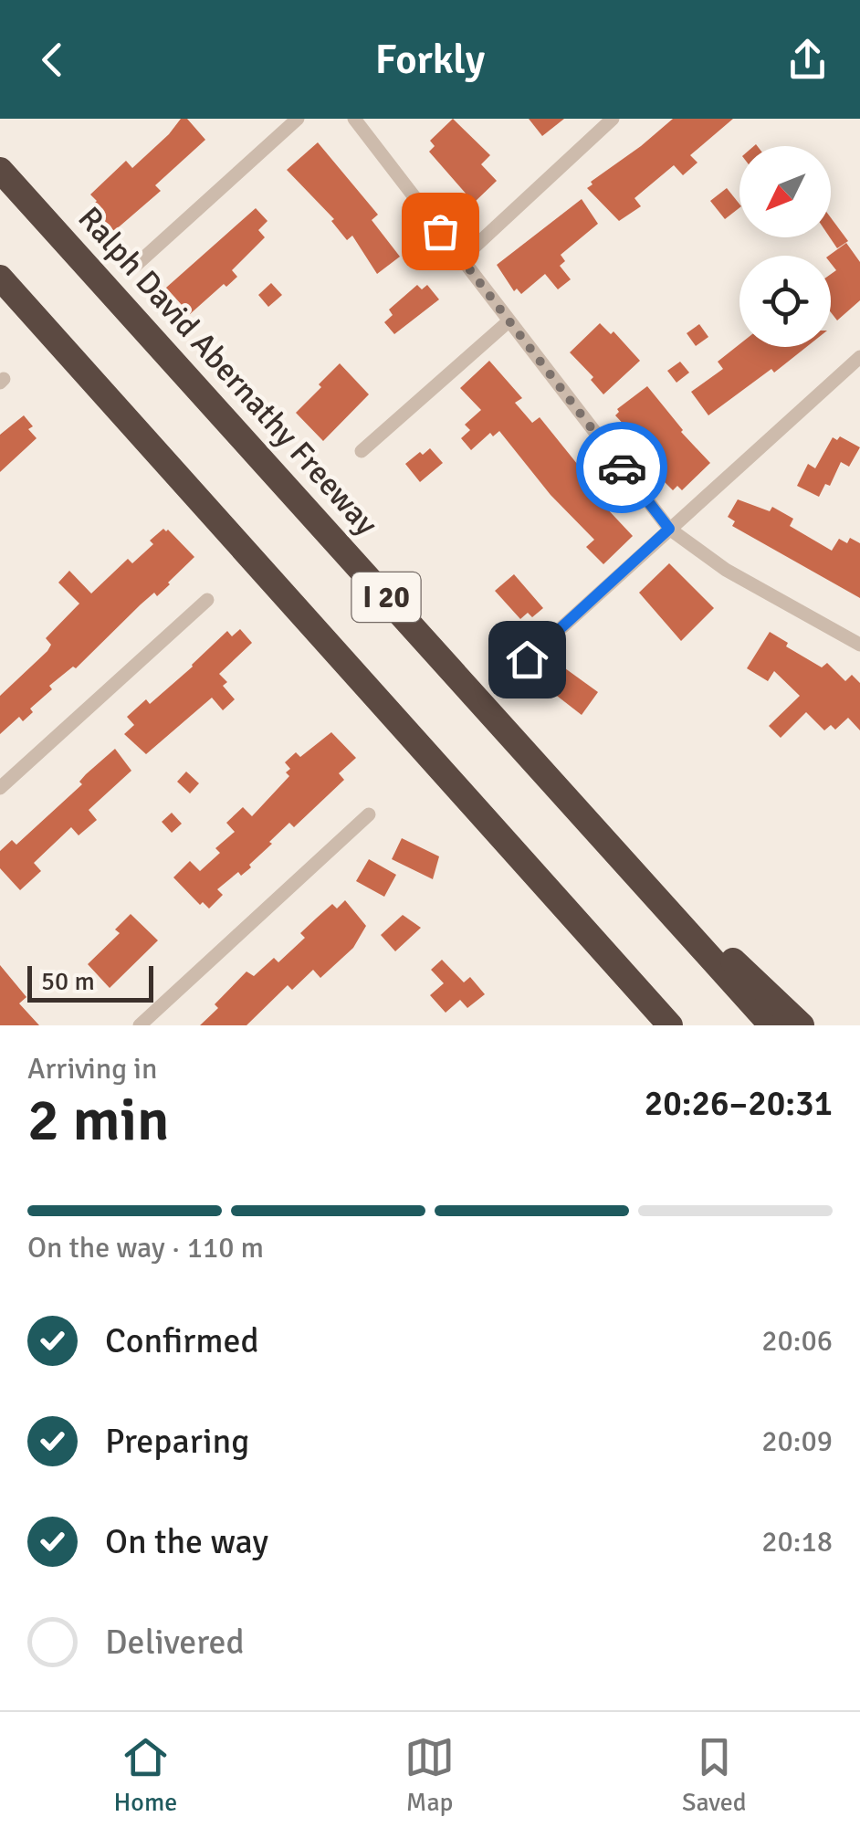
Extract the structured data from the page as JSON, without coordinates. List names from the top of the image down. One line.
{"streets":{"highway":["Ralph David Abernathy Freeway","I 20"]},"scale_bar":"50 m","north":"bottom left","page":{"header":"Forkly","scale":"50 m","heading":["2 min","Arriving in","20:26–20:31"],"bar":"On the way · 110 m","list":[["Confirmed","20:06"],["Preparing","20:09"],["On the way","20:18"],"Delivered"],"tabs":["Home","Map","Saved"]}}
